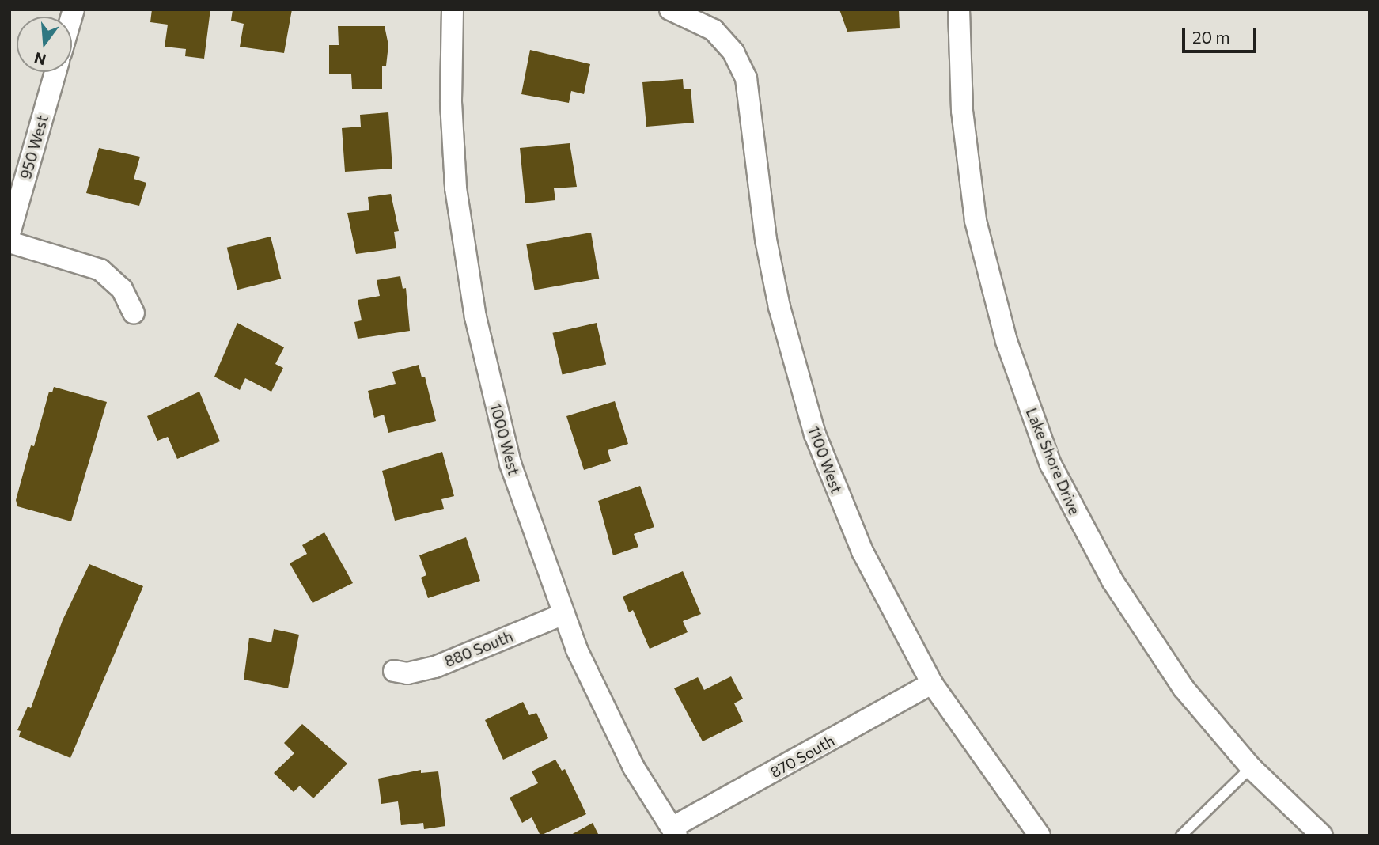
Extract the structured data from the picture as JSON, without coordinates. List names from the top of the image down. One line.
{"streets":{"street":["950 West","1000 West","1100 West","Lake Shore Drive","880 South","870 South"]},"crossings":[["1000 West","880 South"],["1000 West","870 South"],["1100 West","870 South"]],"scale_bar":"20 m","north":"bottom"}
